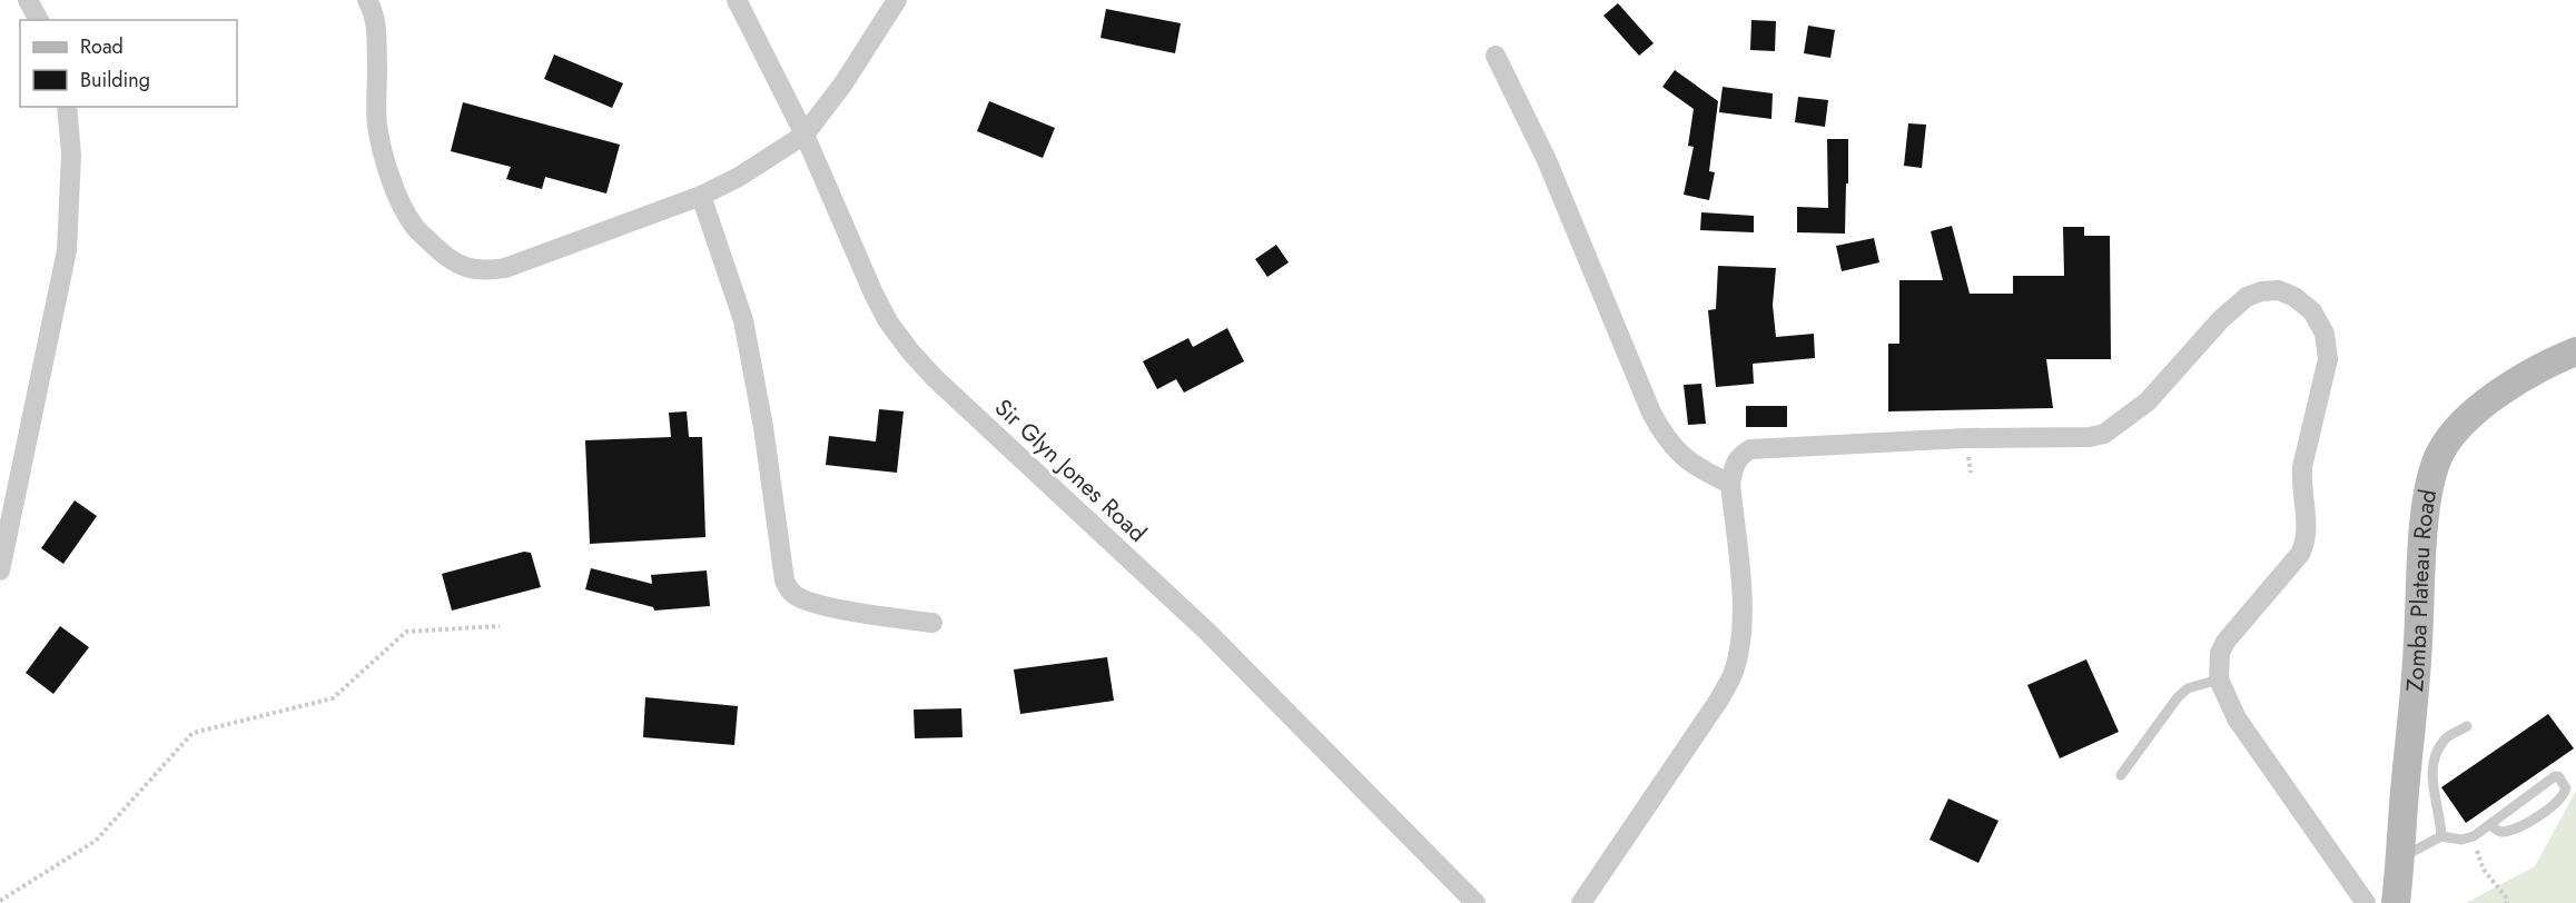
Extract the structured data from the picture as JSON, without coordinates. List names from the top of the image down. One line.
{"streets":{"street":["Sir Glyn Jones Road","Zomba Plateau Road"]},"legend":["Road","Building"]}
